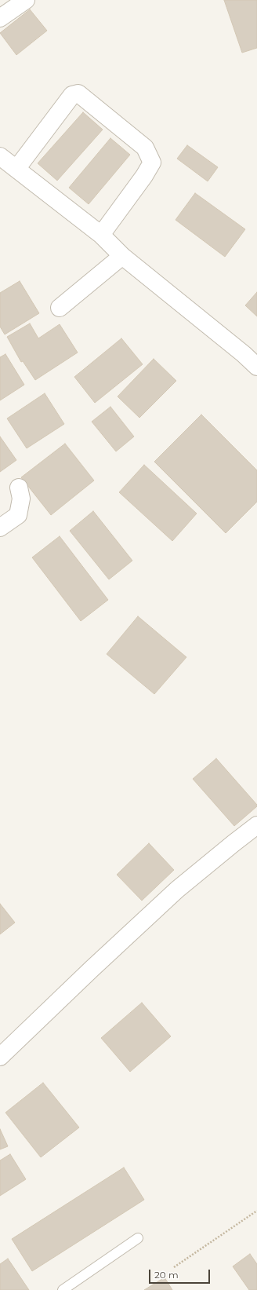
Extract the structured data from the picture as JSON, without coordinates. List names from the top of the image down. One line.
{"scale_bar":"20 m"}
